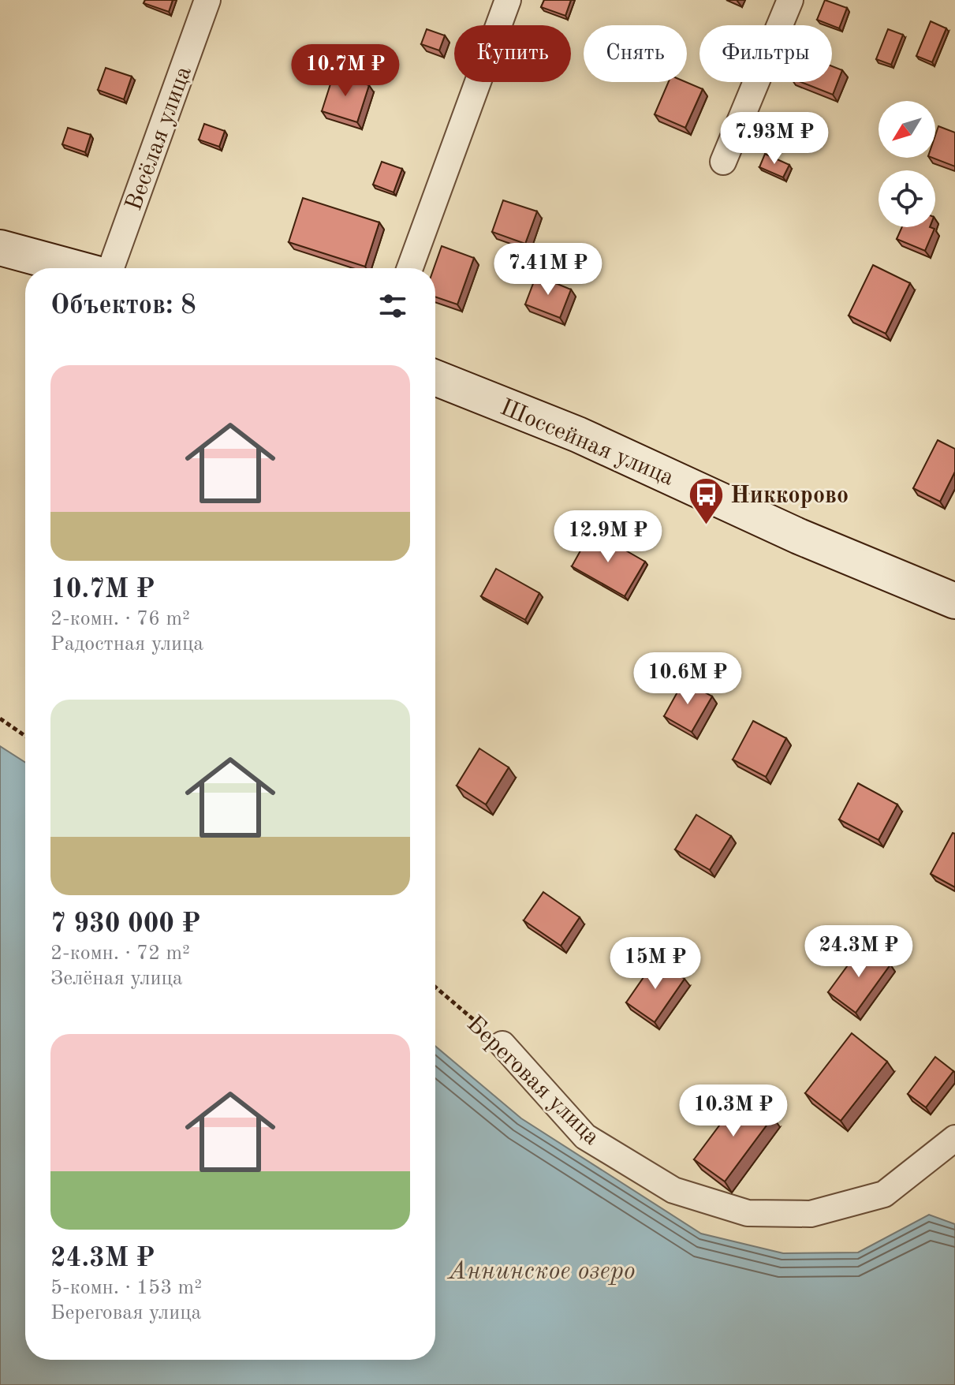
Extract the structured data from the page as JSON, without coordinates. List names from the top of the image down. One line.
{"streets":{"main road":["Шоссейная улица"],"street":["Весёлая улица","Береговая улица"]},"water":["Аннинское озеро"],"places":{"bus stop":["Никкорово"]},"north":"bottom left","page":{"chip":["Купить","Снять","Фильтры"],"price":["10.7M ₽","7.93M ₽","7.41M ₽","12.9M ₽","10.6M ₽","24.3M ₽","15M ₽","10.3M ₽"],"heading":"Объектов: 8","list":[{"name":"10.7M ₽","note":"2-комн. · 76 m² · Радостная улица"},{"name":"7 930 000 ₽","note":"2-комн. · 72 m² · Зелёная улица"},{"name":"24.3M ₽","note":"5-комн. · 153 m² · Береговая улица"}]}}
